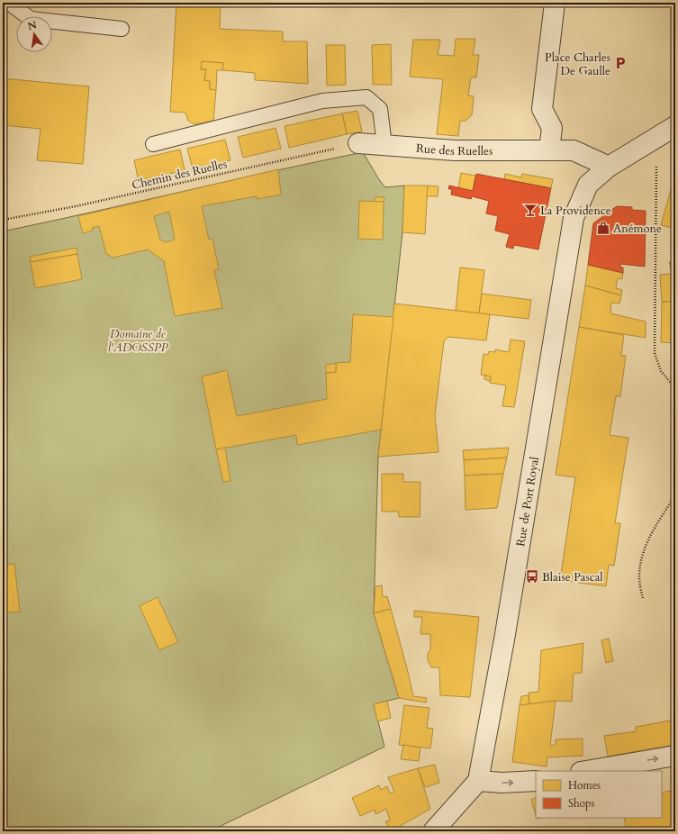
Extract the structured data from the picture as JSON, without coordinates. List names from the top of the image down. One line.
{"streets":{"street":["Rue des Ruelles","Rue de Port Royal"],"path":["Chemin des Ruelles"]},"crossings":[["Rue des Ruelles","Chemin des Ruelles"],["Rue des Ruelles","Rue de Port Royal"]],"parks":["Domaine de l'ADOSSPP"],"places":{"parking":["Place Charles De Gaulle"],"bar":["La Providence"],"shop":["Anémone"],"bus stop":["Blaise Pascal"]},"legend":["Homes","Shops"],"north":"top"}
